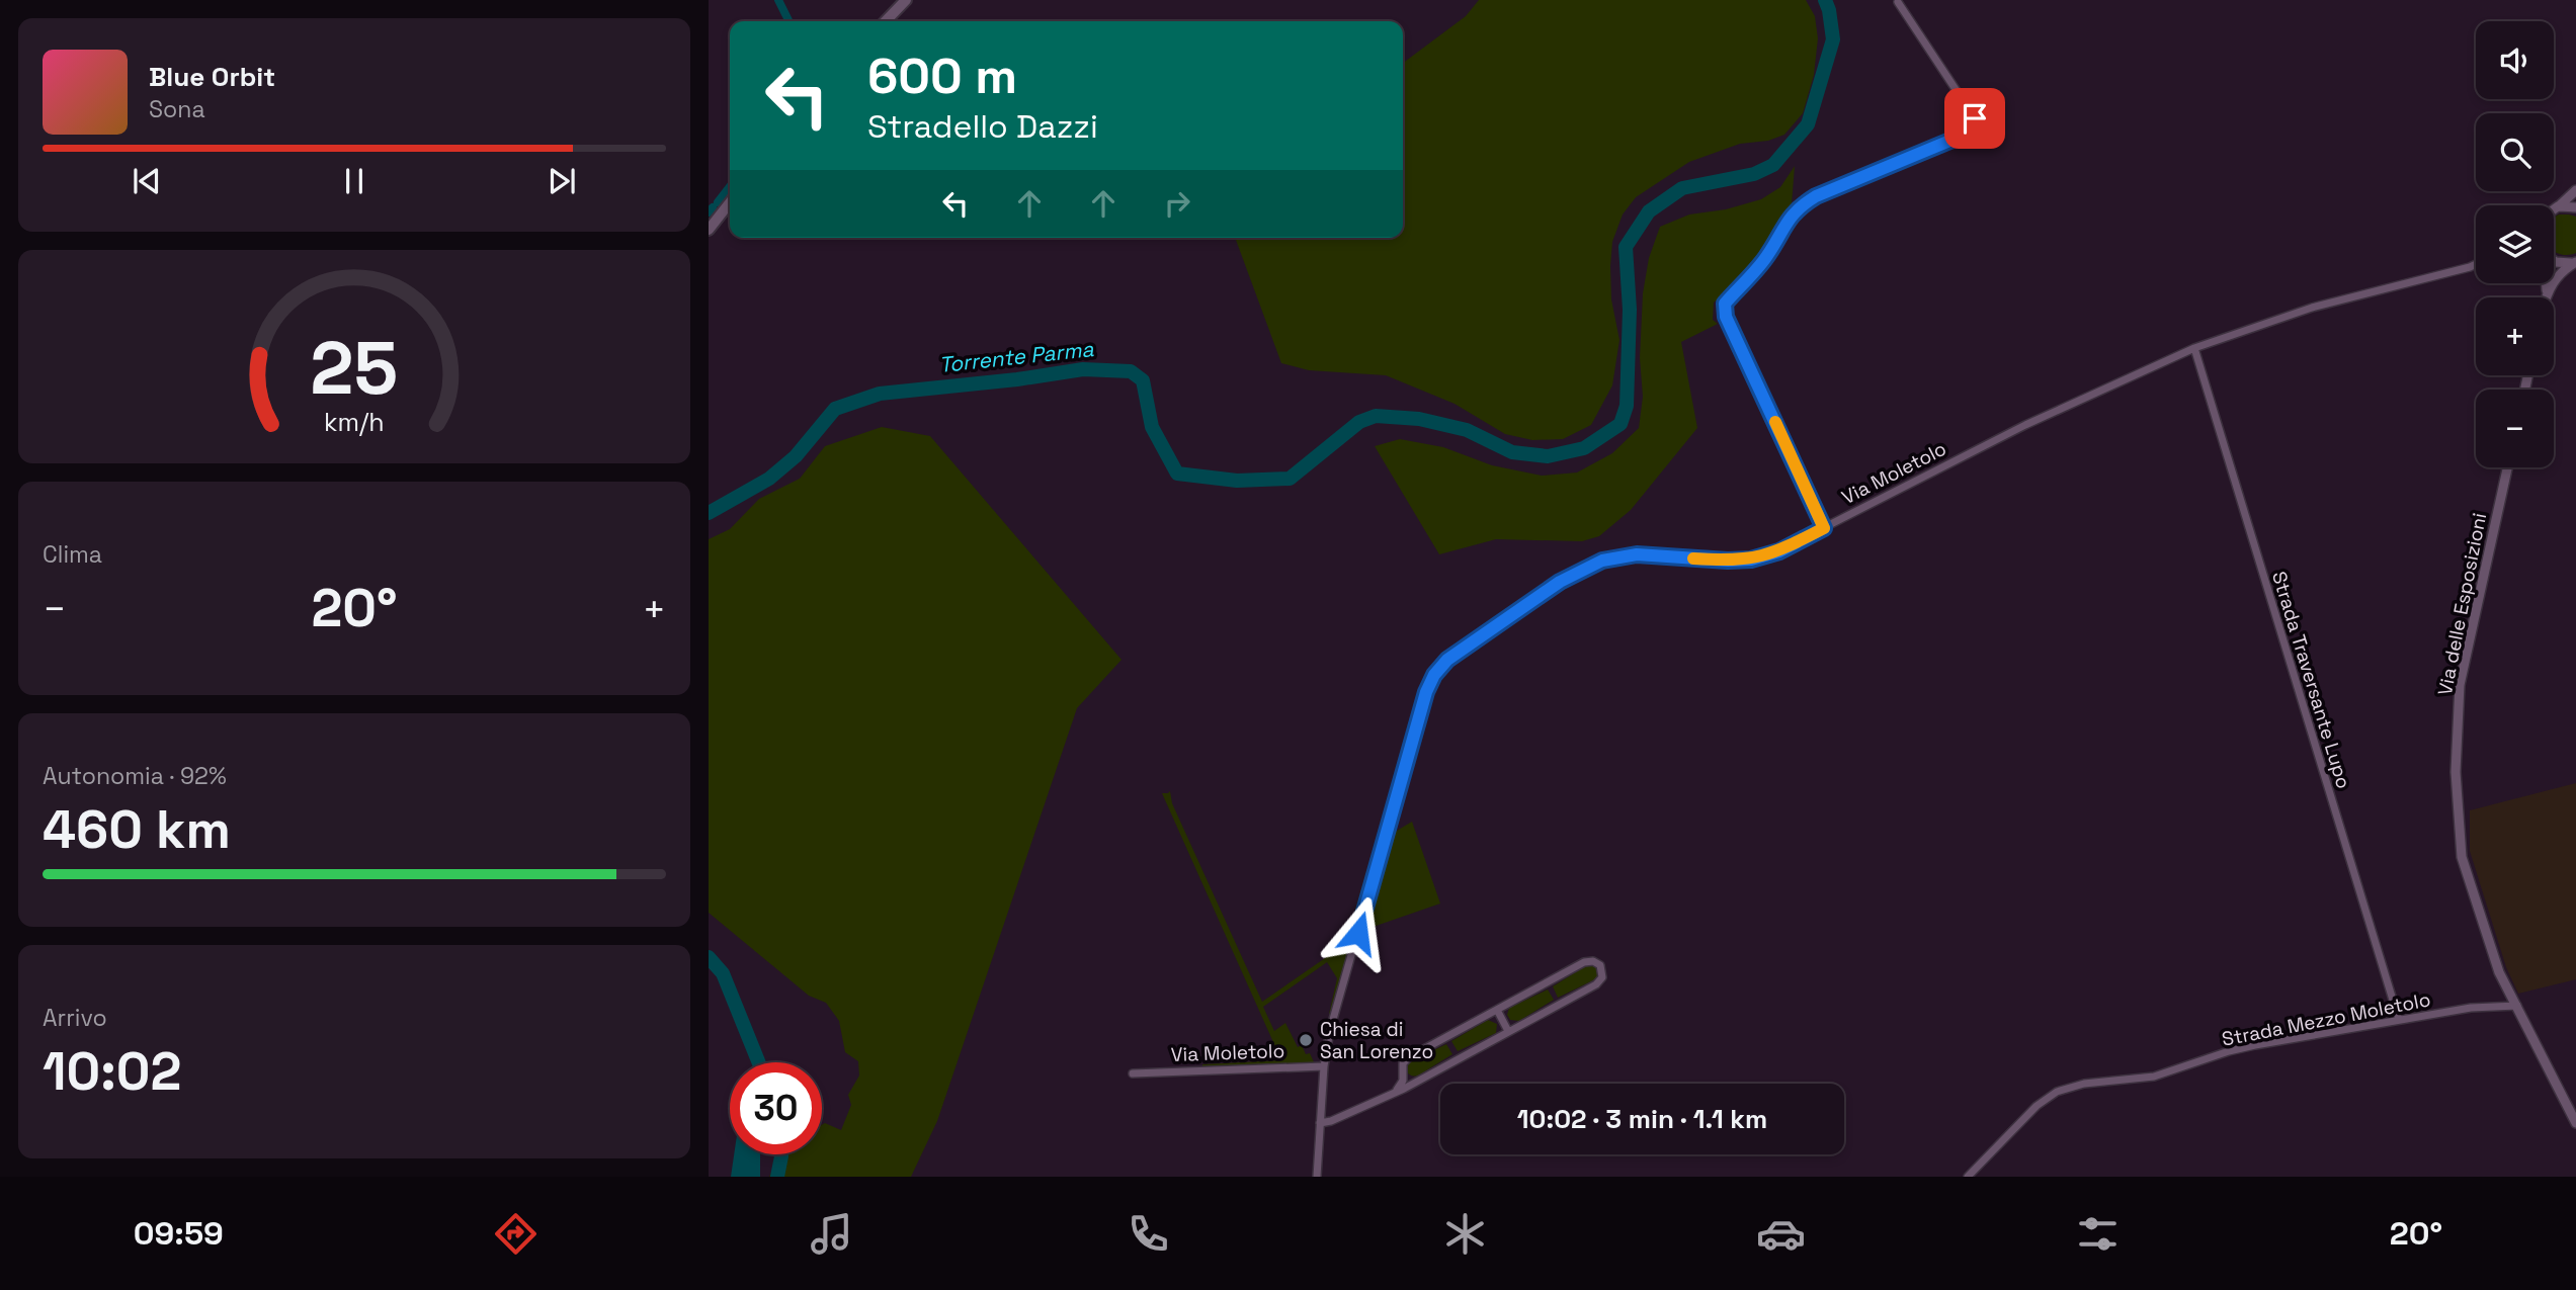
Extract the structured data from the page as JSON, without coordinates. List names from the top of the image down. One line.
{"streets":{"street":["Via Moletolo","Via delle Esposizioni","Strada Traversante Lupo","Strada Mezzo Moletolo"]},"crossings":[["Via Moletolo","Strada Traversante Lupo"],["Via delle Esposizioni","Strada Mezzo Moletolo"],["Strada Traversante Lupo","Strada Mezzo Moletolo"]],"water":["Torrente Parma"],"places":["Chiesa di San Lorenzo"],"page":{"map_buttons":["+","−"],"turn":["600 m","Stradello Dazzi"],"song":["Blue Orbit","Sona"],"tile":["Clima",["Autonomia · 92%","460 km"],["Arrivo","10:02"]],"heat":["−","20°","+"],"limit":"30","trip":"10:02 · 3 min · 1.1 km","tabs":["09:59","20°"],"gauge":["25","km/h"]}}
